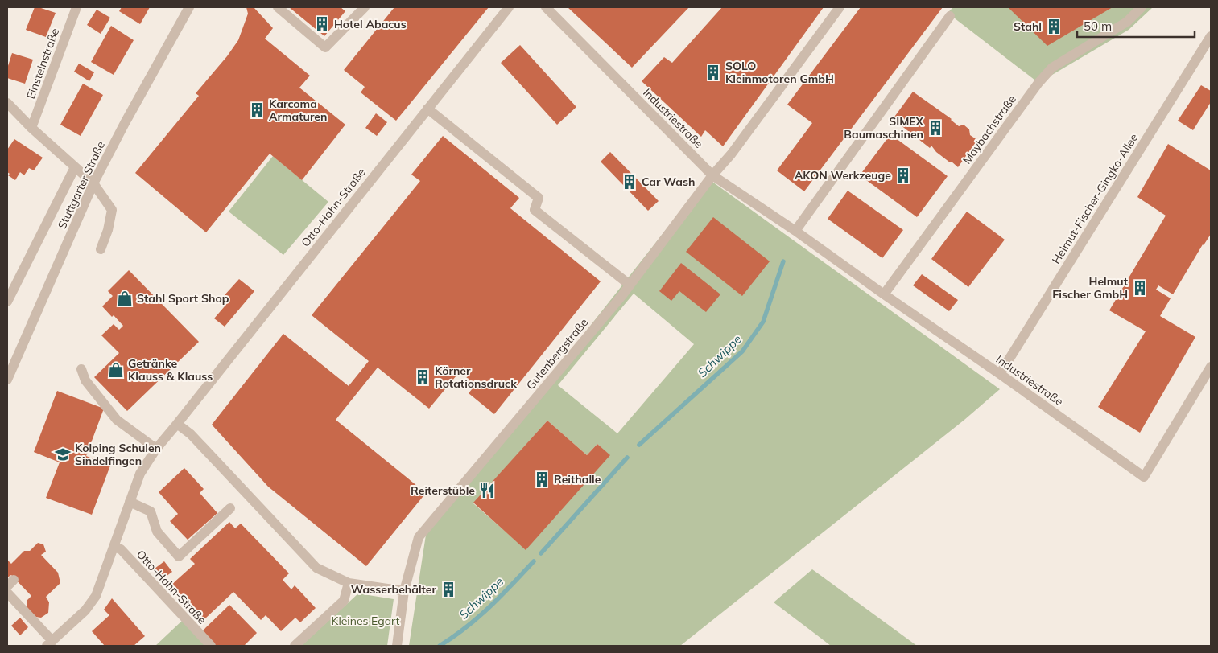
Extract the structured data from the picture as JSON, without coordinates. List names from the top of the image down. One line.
{"streets":{"street":["Einsteinstraße","Industriestraße","Maybachstraße","Stuttgarter Straße","Helmut-Fischer-Gingko-Allee","Otto-Hahn-Straße","Gutenbergstraße"]},"crossings":[["Industriestraße","Maybachstraße"],["Industriestraße","Helmut-Fischer-Gingko-Allee"],["Industriestraße","Gutenbergstraße"]],"water":["Schwippe"],"parks":["Kleines Egart"],"places":{"building":["Hotel Abacus","Stahl","SOLO Kleinmotoren GmbH","Karcoma Armaturen","SIMEX Baumaschinen","AKON Werkzeuge","Car Wash","Helmut Fischer GmbH","Körner Rotationsdruck","Reithalle","Wasserbehälter"],"shop":["Stahl Sport Shop","Getränke Klauss & Klauss"],"school or university":["Kolping Schulen Sindelfingen"],"restaurant":["Reiterstüble"]},"scale_bar":"50 m"}
